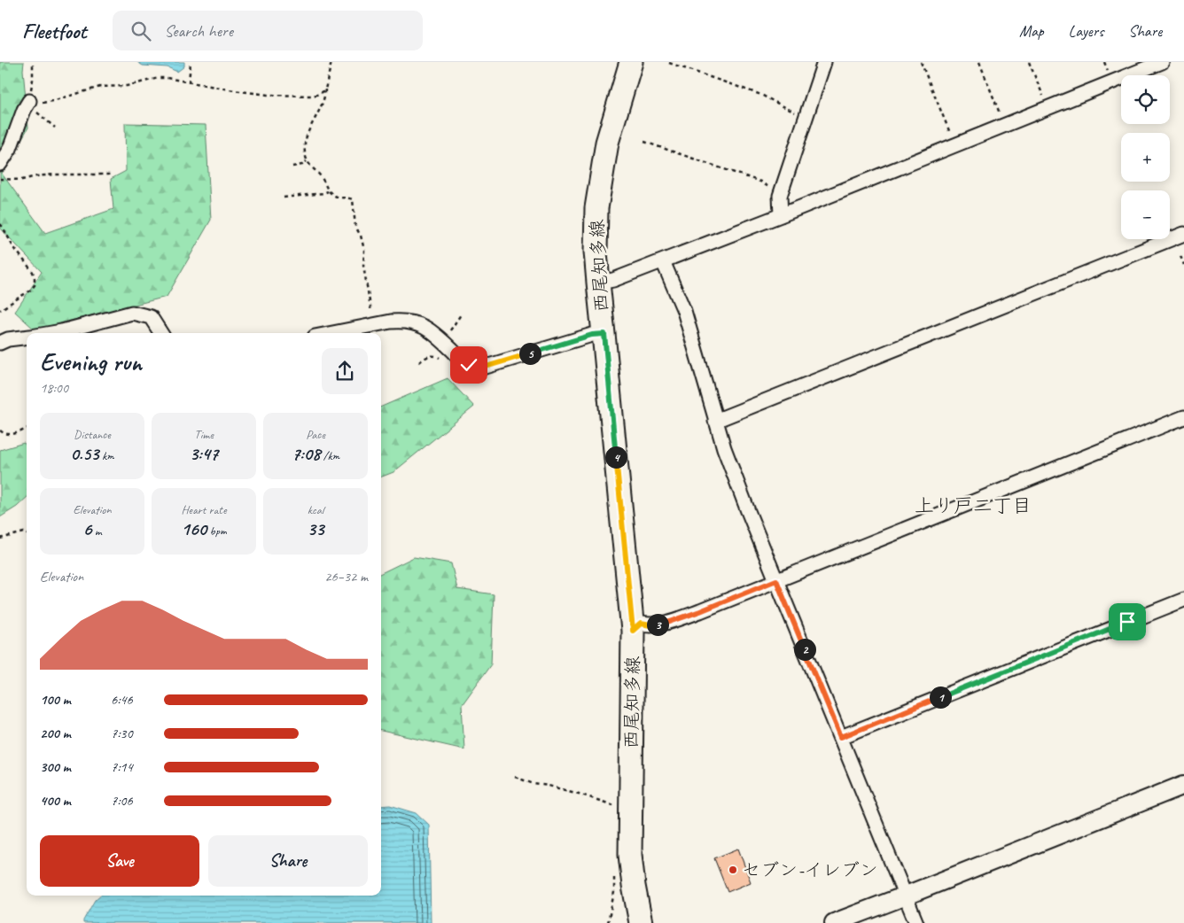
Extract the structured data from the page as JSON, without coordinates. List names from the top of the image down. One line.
{"streets":{"main road":["西尾知多線"]},"districts":["上り戸二丁目"],"places":["セブン-イレブン"],"page":{"header":"Fleetfoot","search":"Search here","nav":["Map","Layers","Share"],"map_buttons":["+","−"],"heading":["Evening run","18:00"],"pins":["5","4","3","2","1"],"stats":[["Distance","0.53 km"],["Time","3:47"],["Pace","7:08 /km"],["Elevation","6 m"],["Heart rate","160 bpm"],["kcal","33"]],"chart":["Elevation","26–32 m"],"list":[{"name":"100 m","note":"6:46"},{"name":"200 m","note":"7:30"},{"name":"300 m","note":"7:14"},{"name":"400 m","note":"7:06"}],"buttons":["Save","Share"]}}
